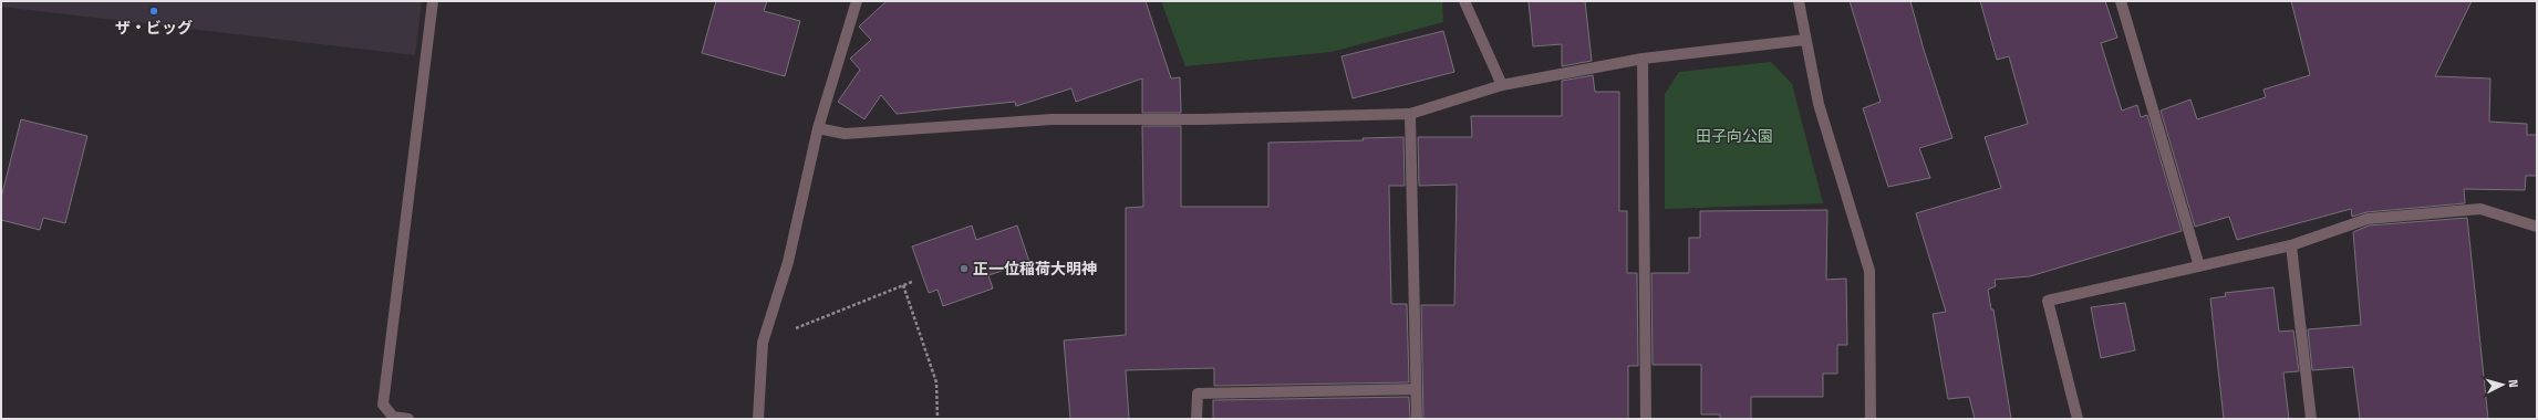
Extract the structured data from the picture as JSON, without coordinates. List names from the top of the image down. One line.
{"parks":["田子向公園"],"places":["ザ・ビッグ","正一位稲荷大明神"],"north":"right"}
